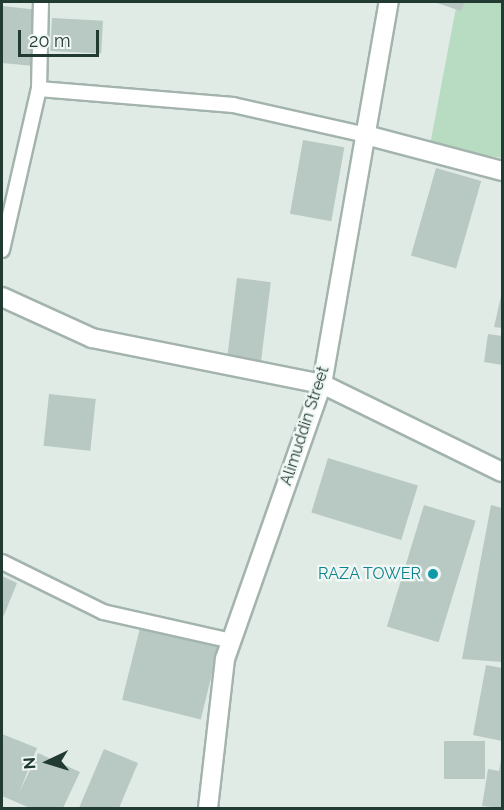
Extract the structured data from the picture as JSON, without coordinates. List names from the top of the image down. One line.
{"streets":{"street":["Alimuddin Street"]},"places":["RAZA TOWER"],"scale_bar":"20 m","north":"left"}
